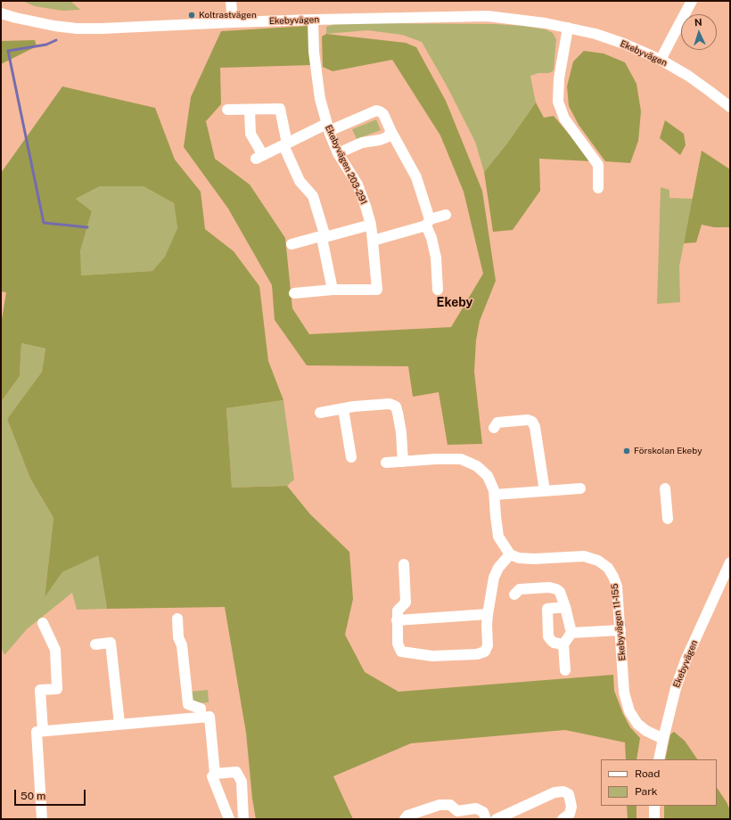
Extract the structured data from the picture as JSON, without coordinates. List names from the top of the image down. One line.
{"streets":{"street":["Ekebyvägen","Ekebyvägen 203-291","Ekebyvägen 11-155"]},"crossings":[["Ekebyvägen","Ekebyvägen 203-291"],["Ekebyvägen","Ekebyvägen 11-155"]],"districts":["Ekeby"],"places":["Koltrastvägen","Förskolan Ekeby"],"legend":["Road","Park"],"scale_bar":"50 m","north":"top"}
